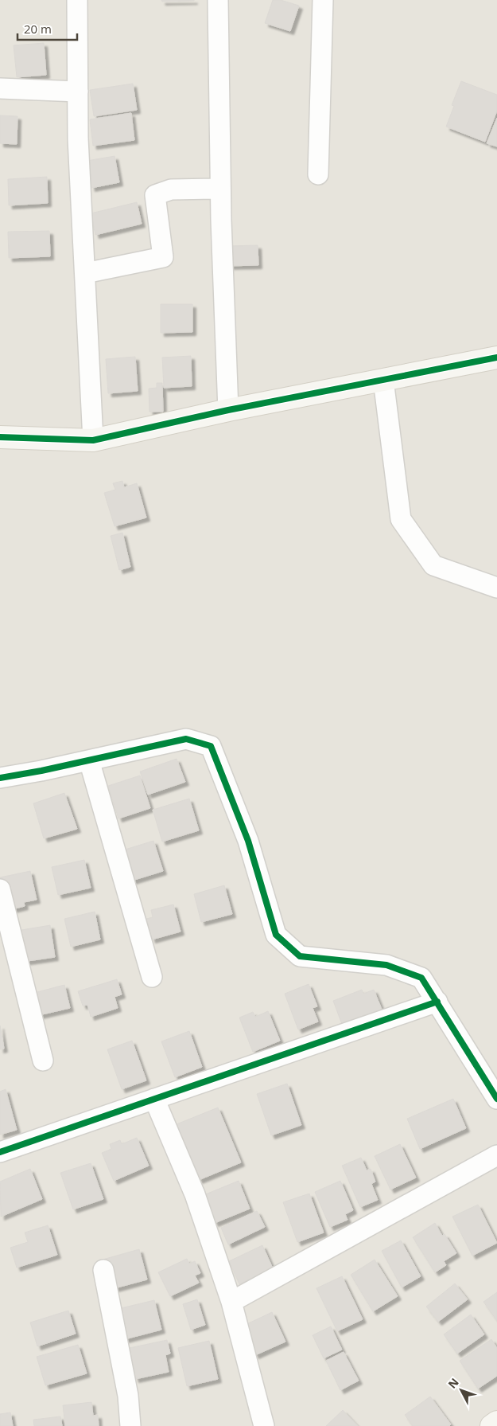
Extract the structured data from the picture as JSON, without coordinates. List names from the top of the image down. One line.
{"scale_bar":"20 m","north":"top left"}
